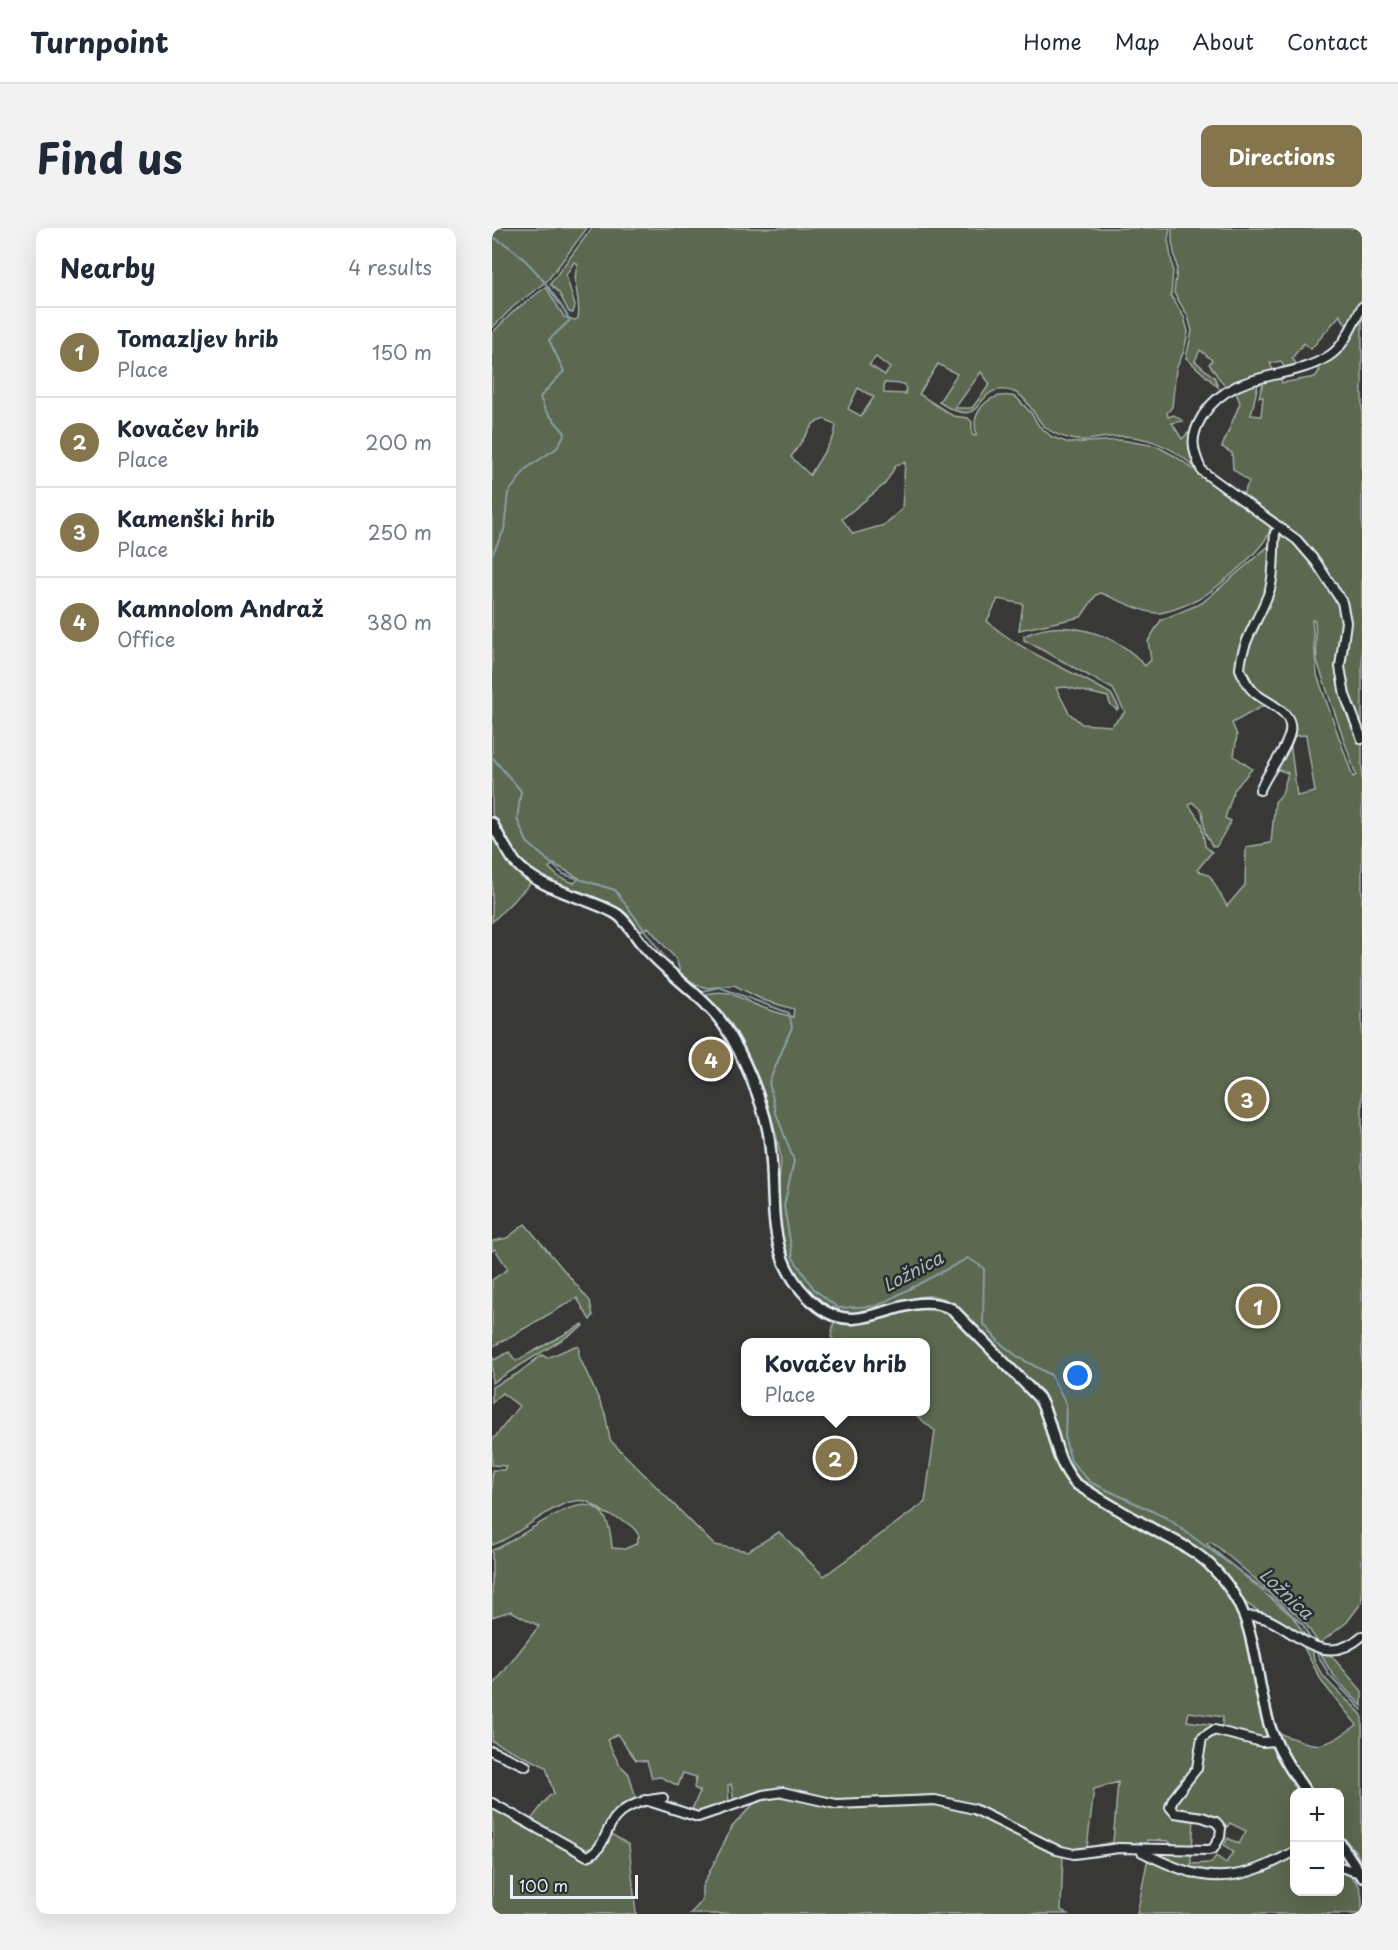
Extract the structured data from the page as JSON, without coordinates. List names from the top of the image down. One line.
{"water":["Ložnica"],"scale_bar":"100 m","page":{"header":"Turnpoint","nav":["Home","Map","About","Contact"],"title":"Find us","buttons":"Directions","heading":["Nearby","4 results"],"list":[{"mark":"1","name":"Tomazljev hrib","note":"Place","value":"150 m"},{"mark":"2","name":"Kovačev hrib","note":"Place","value":"200 m"},{"mark":"3","name":"Kamenški hrib","note":"Place","value":"250 m"},{"mark":"4","name":"Kamnolom Andraž","note":"Office","value":"380 m"}],"pins":["4","3","1","2"],"popup":["Kovačev hrib","Place"],"map_buttons":["+","−"],"scale":"100 m"}}
